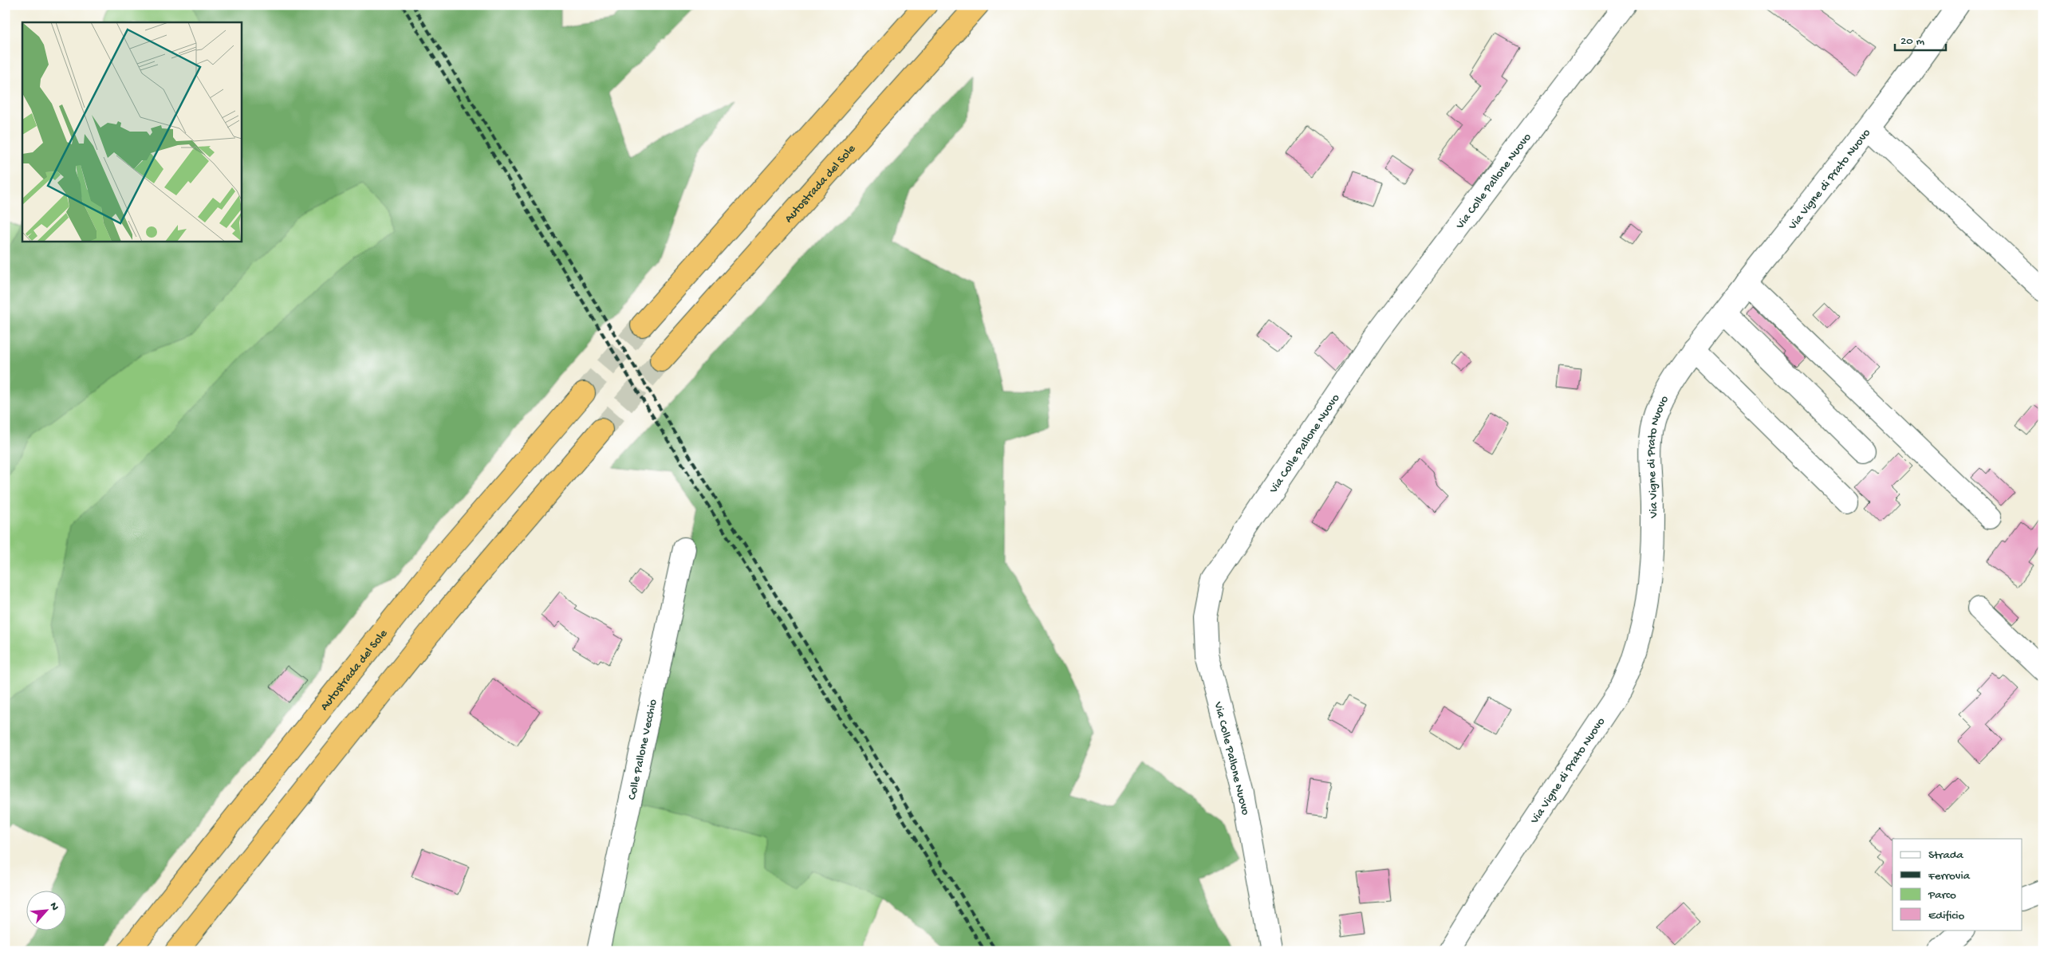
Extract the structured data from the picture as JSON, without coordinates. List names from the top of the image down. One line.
{"streets":{"highway":["Autostrada del Sole"],"street":["Via Vigne di Prato Nuovo","Via Colle Pallone Nuovo","Colle Pallone Vecchio"]},"legend":["Strada","Ferrovia","Parco","Edificio"],"scale_bar":"20 m","north":"top right"}
